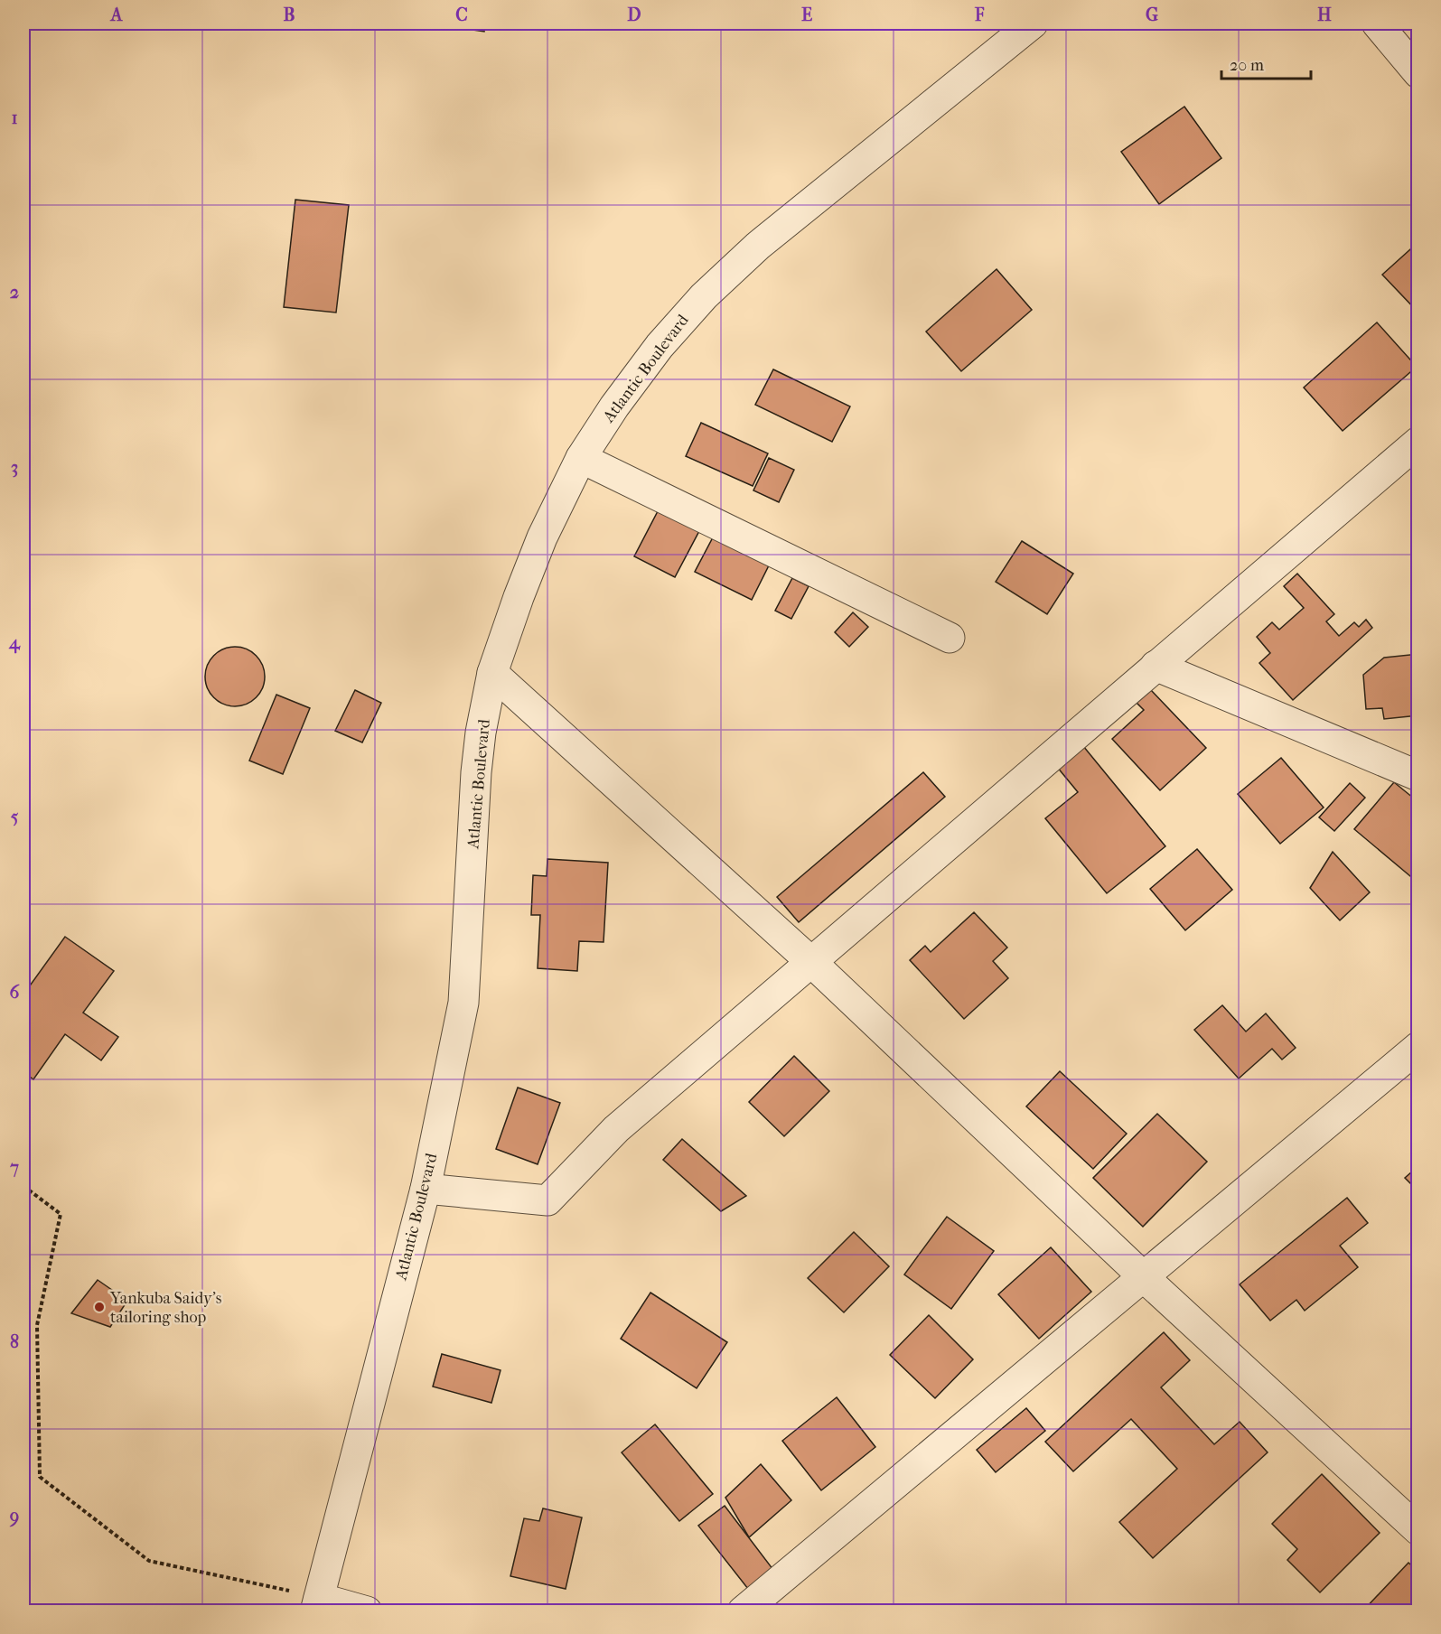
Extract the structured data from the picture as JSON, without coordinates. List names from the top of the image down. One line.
{"streets":{"street":["Atlantic Boulevard"]},"places":["Yankuba Saidy's tailoring shop"],"scale_bar":"20 m","grid":{"columns":["A","B","C","D","E","F","G","H"],"rows":["1","2","3","4","5","6","7","8","9"]}}
